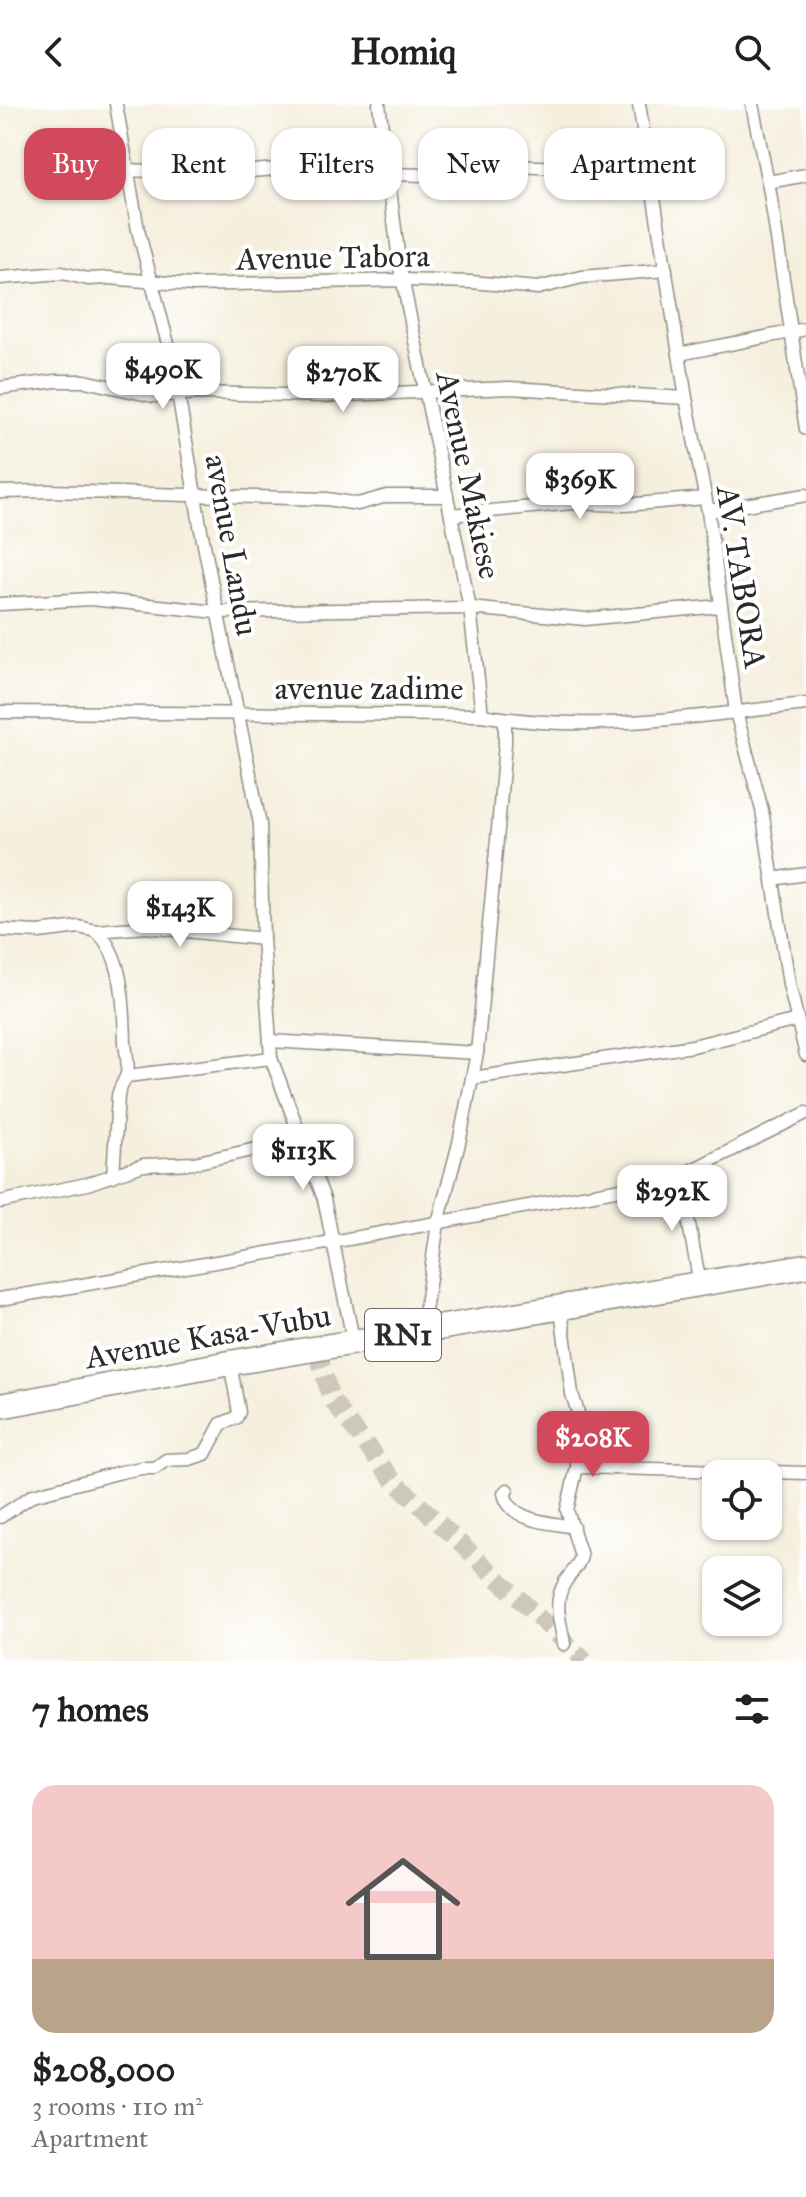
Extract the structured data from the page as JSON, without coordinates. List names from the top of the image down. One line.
{"streets":{"highway":["RN1","Avenue Kasa-Vubu"],"street":["Avenue Tabora","Avenue Makiese","avenue Landu","AV. TABORA","avenue zadime"]},"crossings":[["Avenue Tabora","Avenue Makiese"],["Avenue Tabora","avenue Landu"],["Avenue Tabora","AV. TABORA"],["Avenue Makiese","avenue zadime"],["avenue Landu","avenue zadime"],["avenue Landu","Avenue Kasa-Vubu"],["AV. TABORA","avenue zadime"]],"page":{"header":"Homiq","chip":["Buy","Rent","Filters","New","Apartment"],"price":["$490K","$270K","$369K","$143K","$113K","$292K","$208K"],"heading":"7 homes","list":[{"name":"$208,000","note":"3 rooms · 110 m² · Apartment"}]}}
